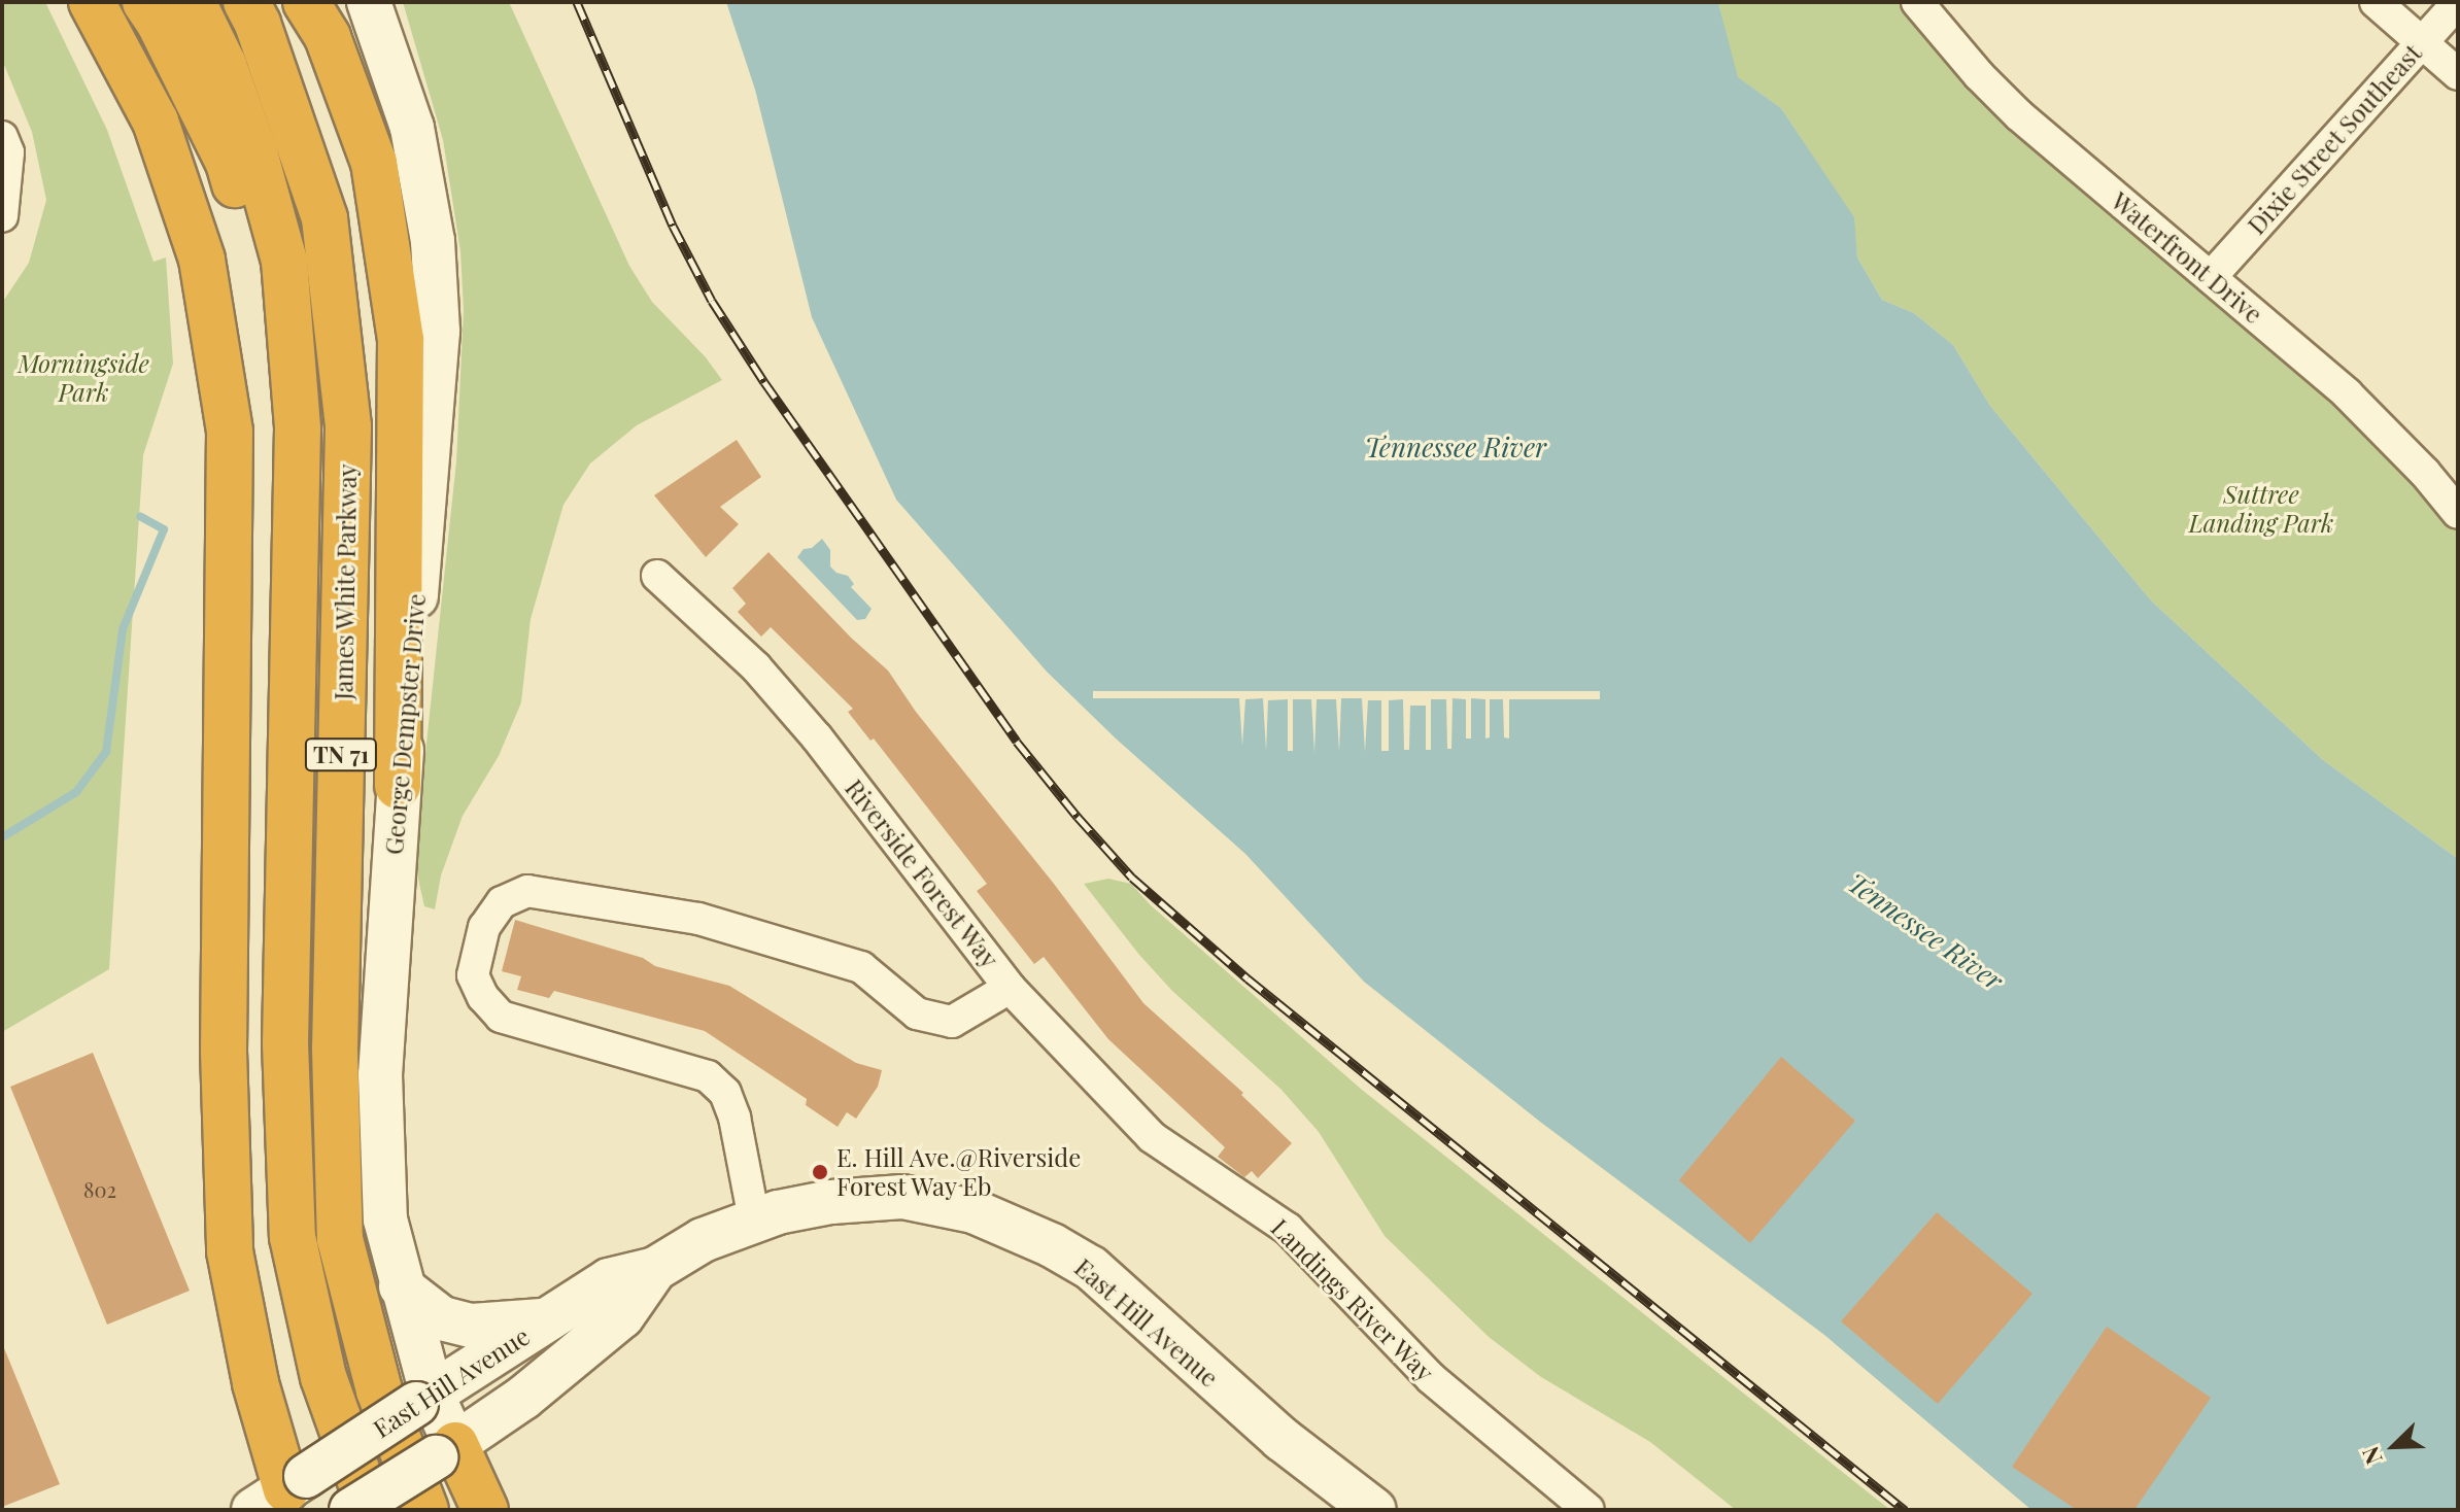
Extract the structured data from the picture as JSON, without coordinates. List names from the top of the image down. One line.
{"streets":{"highway":["James White Parkway","TN 71"],"main road":["George Dempster Drive","East Hill Avenue"],"street":["Dixie Street Southeast","Waterfront Drive","Riverside Forest Way","Landings River Way"]},"crossings":[["Dixie Street Southeast","Waterfront Drive"],["George Dempster Drive","East Hill Avenue"],["Riverside Forest Way","Landings River Way"],["Riverside Forest Way","East Hill Avenue"]],"water":["Tennessee River"],"parks":["Morningside Park","Suttree Landing Park"],"places":["E. Hill Ave.@Riverside Forest Way Eb"],"house_numbers":["802"],"north":"bottom left"}
